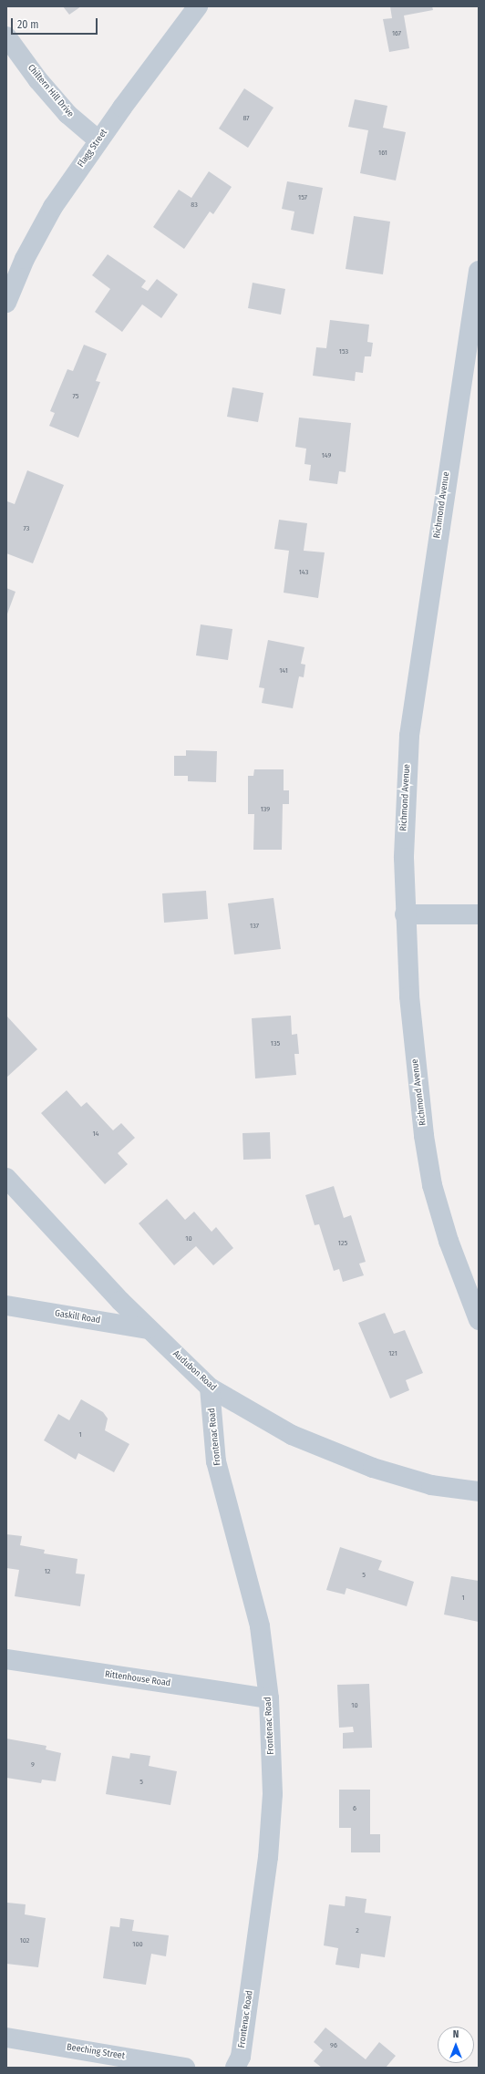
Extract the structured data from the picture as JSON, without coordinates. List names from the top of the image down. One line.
{"streets":{"street":["Chiltern Hill Drive","Flagg Street","Richmond Avenue","Gaskill Road","Audubon Road","Frontenac Road","Rittenhouse Road","Beeching Street"]},"crossings":[["Chiltern Hill Drive","Flagg Street"],["Gaskill Road","Audubon Road"],["Audubon Road","Frontenac Road"],["Frontenac Road","Rittenhouse Road"]],"house_numbers":["167","87","161","157","83","153","75","149","73","143","141","139","137","135","14","10","125","121","1","12","5","1","10","9","5","6","2","102","100","96"],"scale_bar":"20 m","north":"top"}
